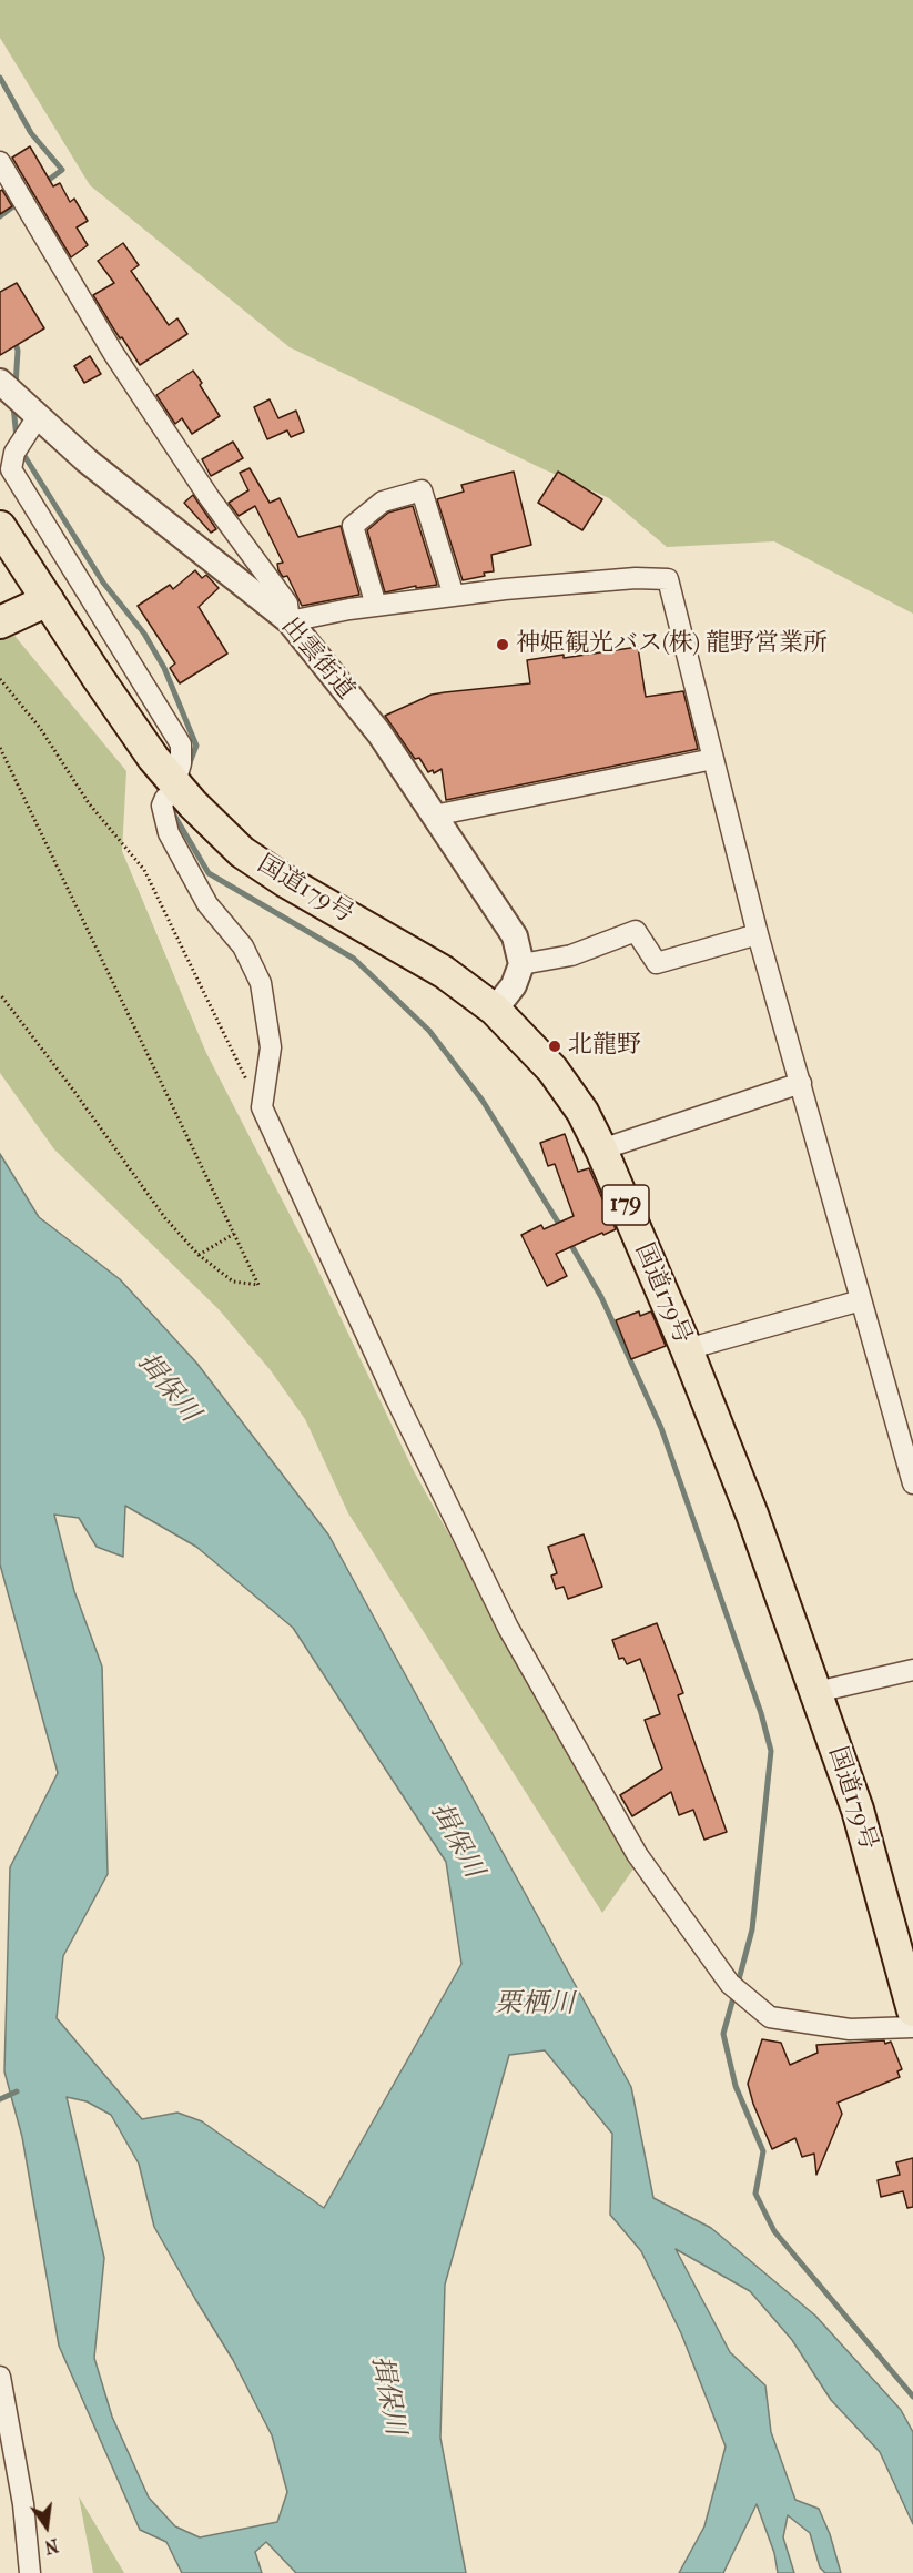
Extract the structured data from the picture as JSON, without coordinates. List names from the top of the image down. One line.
{"streets":{"main road":["国道179号","179"],"street":["出雲街道"]},"water":["揖保川","栗栖川"],"places":["神姫観光バス(株) 龍野営業所","北龍野"],"north":"bottom"}
